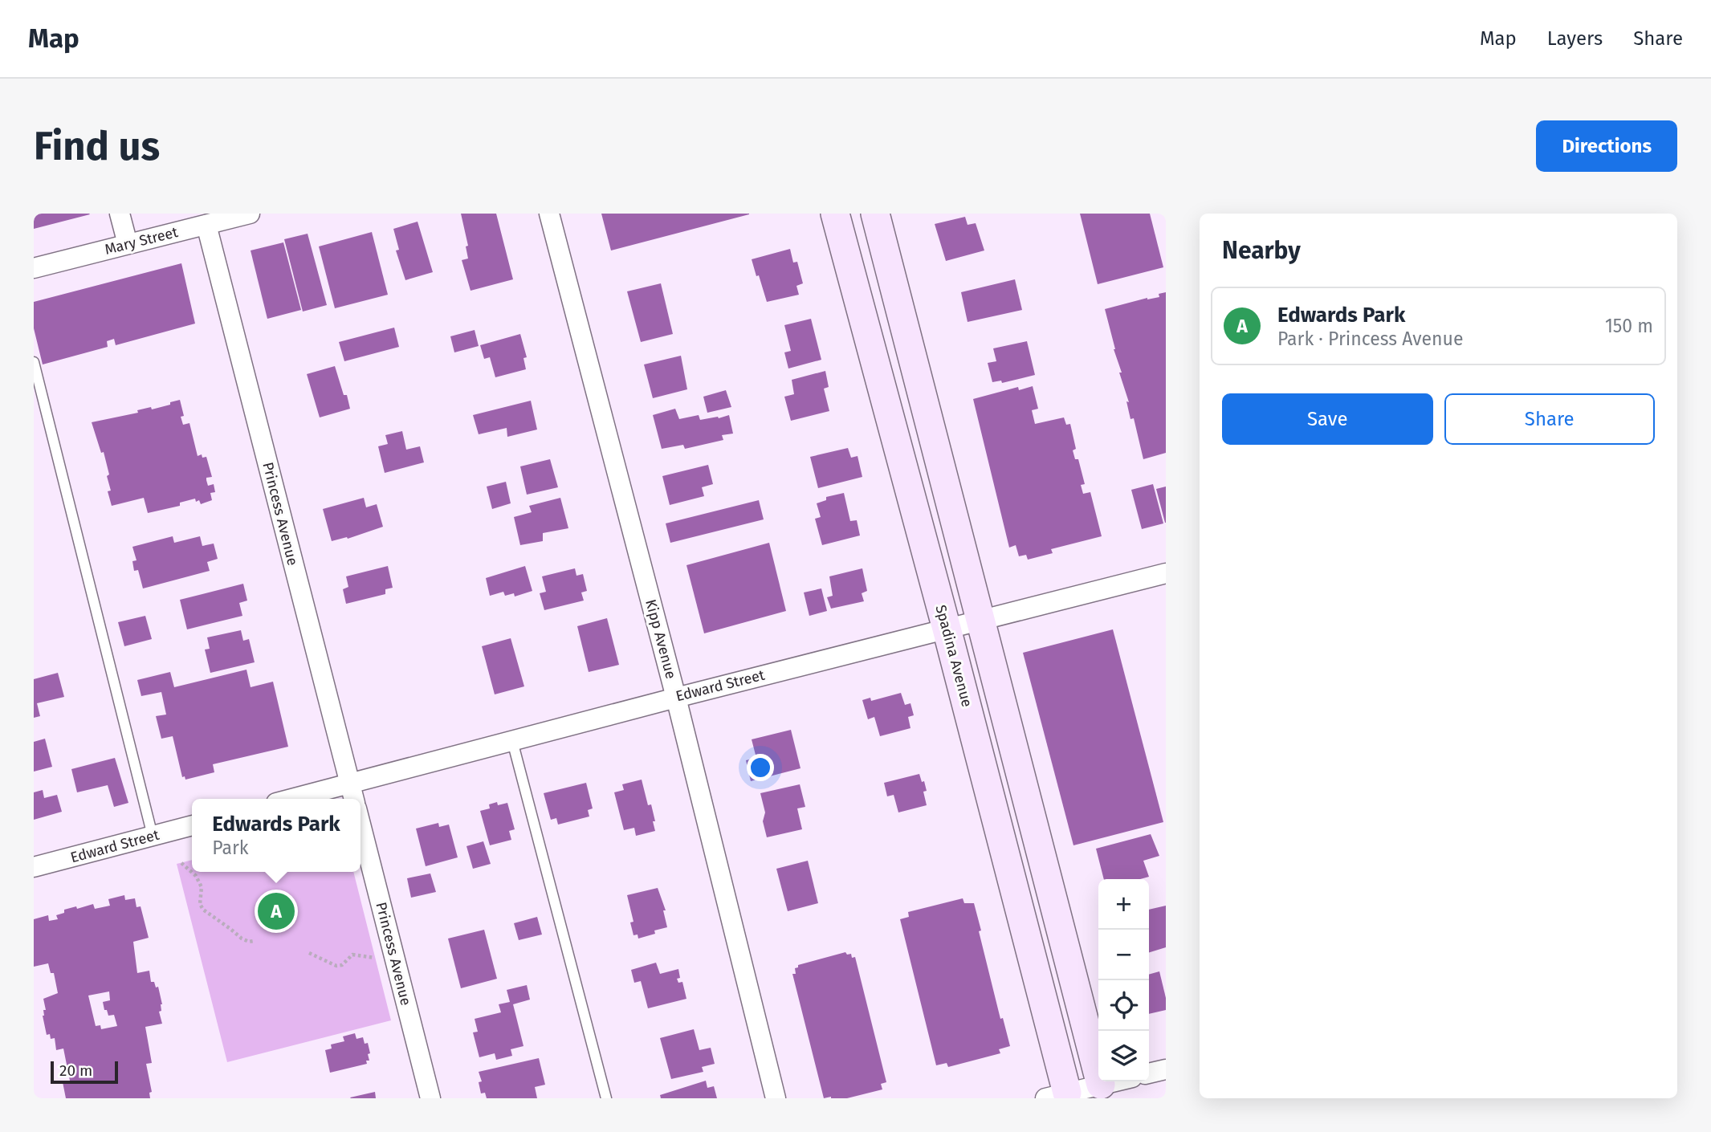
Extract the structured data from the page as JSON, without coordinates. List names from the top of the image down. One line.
{"streets":{"street":["Mary Street","Princess Avenue","Kipp Avenue","Spadina Avenue","Edward Street"]},"crossings":[["Mary Street","Princess Avenue"],["Princess Avenue","Edward Street"],["Kipp Avenue","Edward Street"],["Spadina Avenue","Edward Street"]],"scale_bar":"20 m","page":{"header":"Map","nav":["Map","Layers","Share"],"buttons":["Directions",["Save","Share"]],"title":"Find us","heading":"Nearby","list":[{"mark":"A","name":"Edwards Park","note":"Park · Princess Avenue","value":"150 m"}],"popup":["Edwards Park","Park"],"map_buttons":["+","−"],"pins":"A","scale":"20 m"}}
